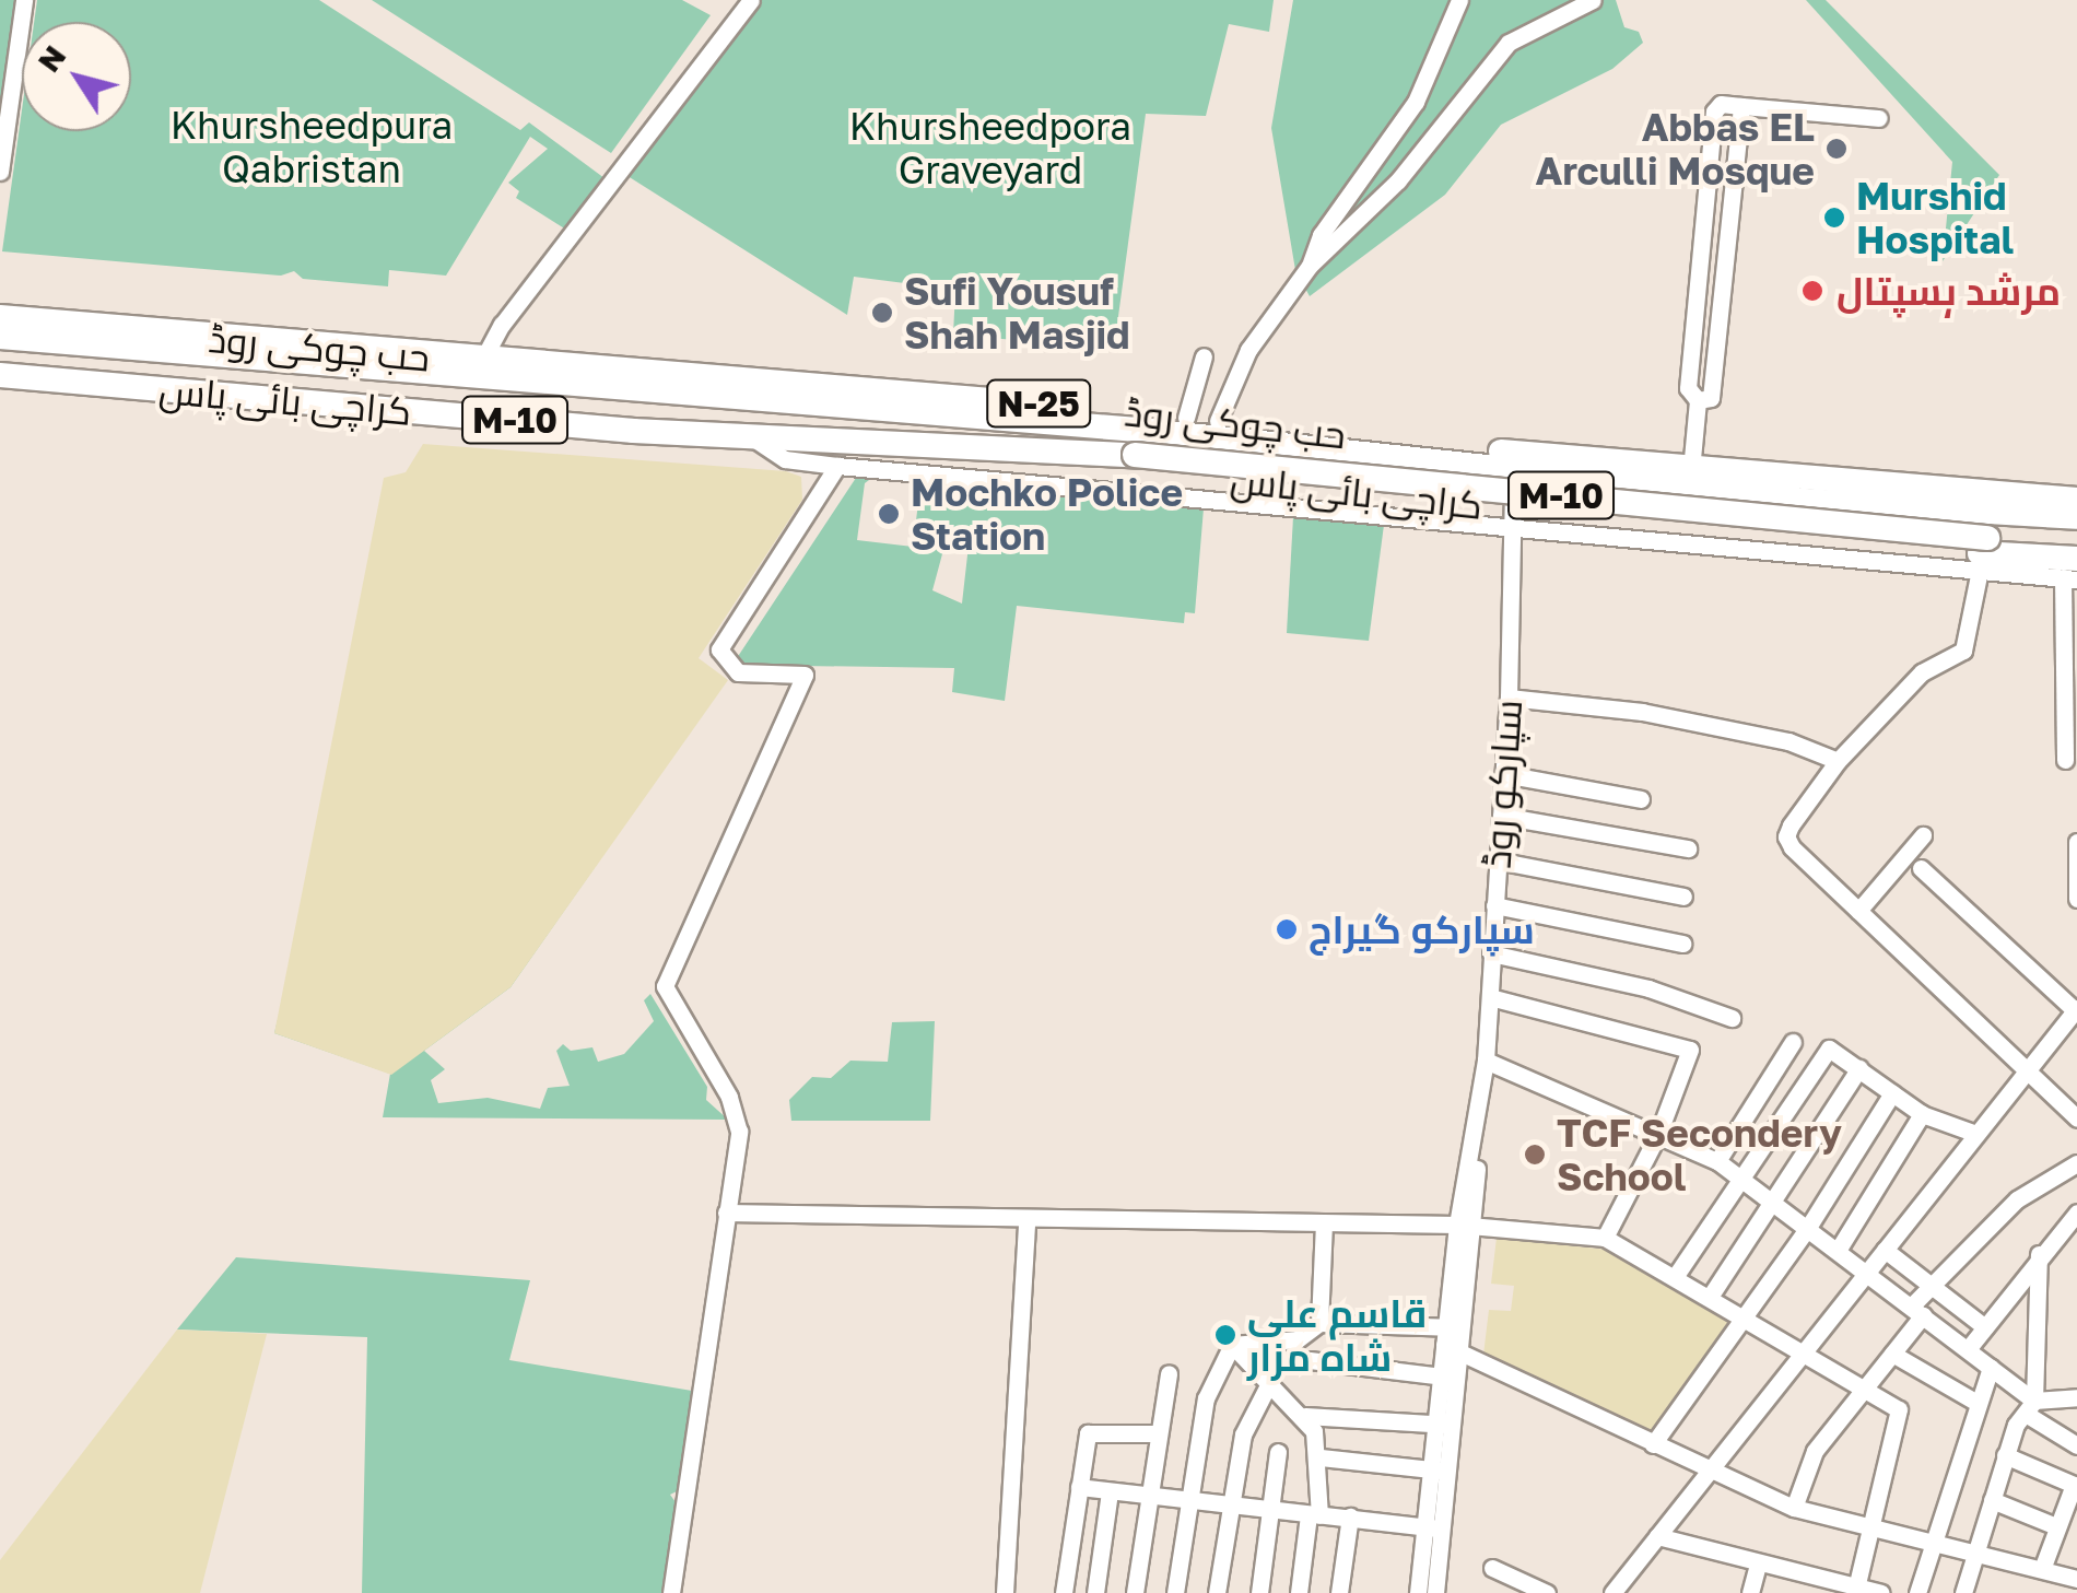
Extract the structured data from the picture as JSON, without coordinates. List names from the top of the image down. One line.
{"streets":{"highway":["حب چوکی روڈ","کراچی بائی پاس","N-25","M-10"],"street":["سپارکو روڈ"]},"crossings":[["حب چوکی روڈ","سپارکو روڈ"]],"parks":["Khursheedpura Qabristan","Khursheedpora Graveyard"],"places":["Abbas EL Arculli Mosque","Murshid Hospital","مرشد ہسپتال","Sufi Yousuf Shah Masjid","Mochko Police Station","سپارکو گیراج","TCF Secondery School","قاسم علی شاہ مزار"],"north":"top left"}
